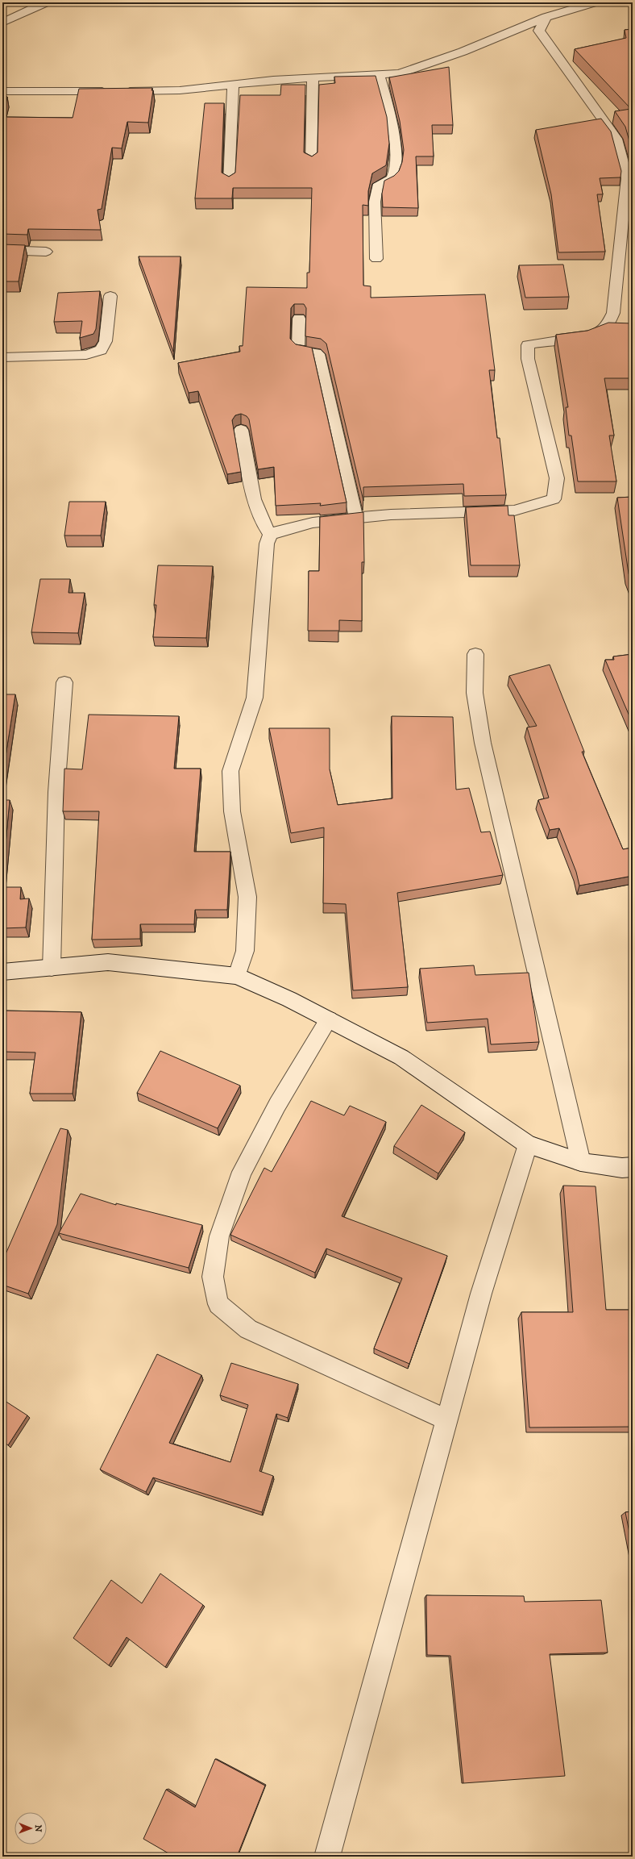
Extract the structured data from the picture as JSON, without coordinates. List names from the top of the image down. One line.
{"north":"right"}
